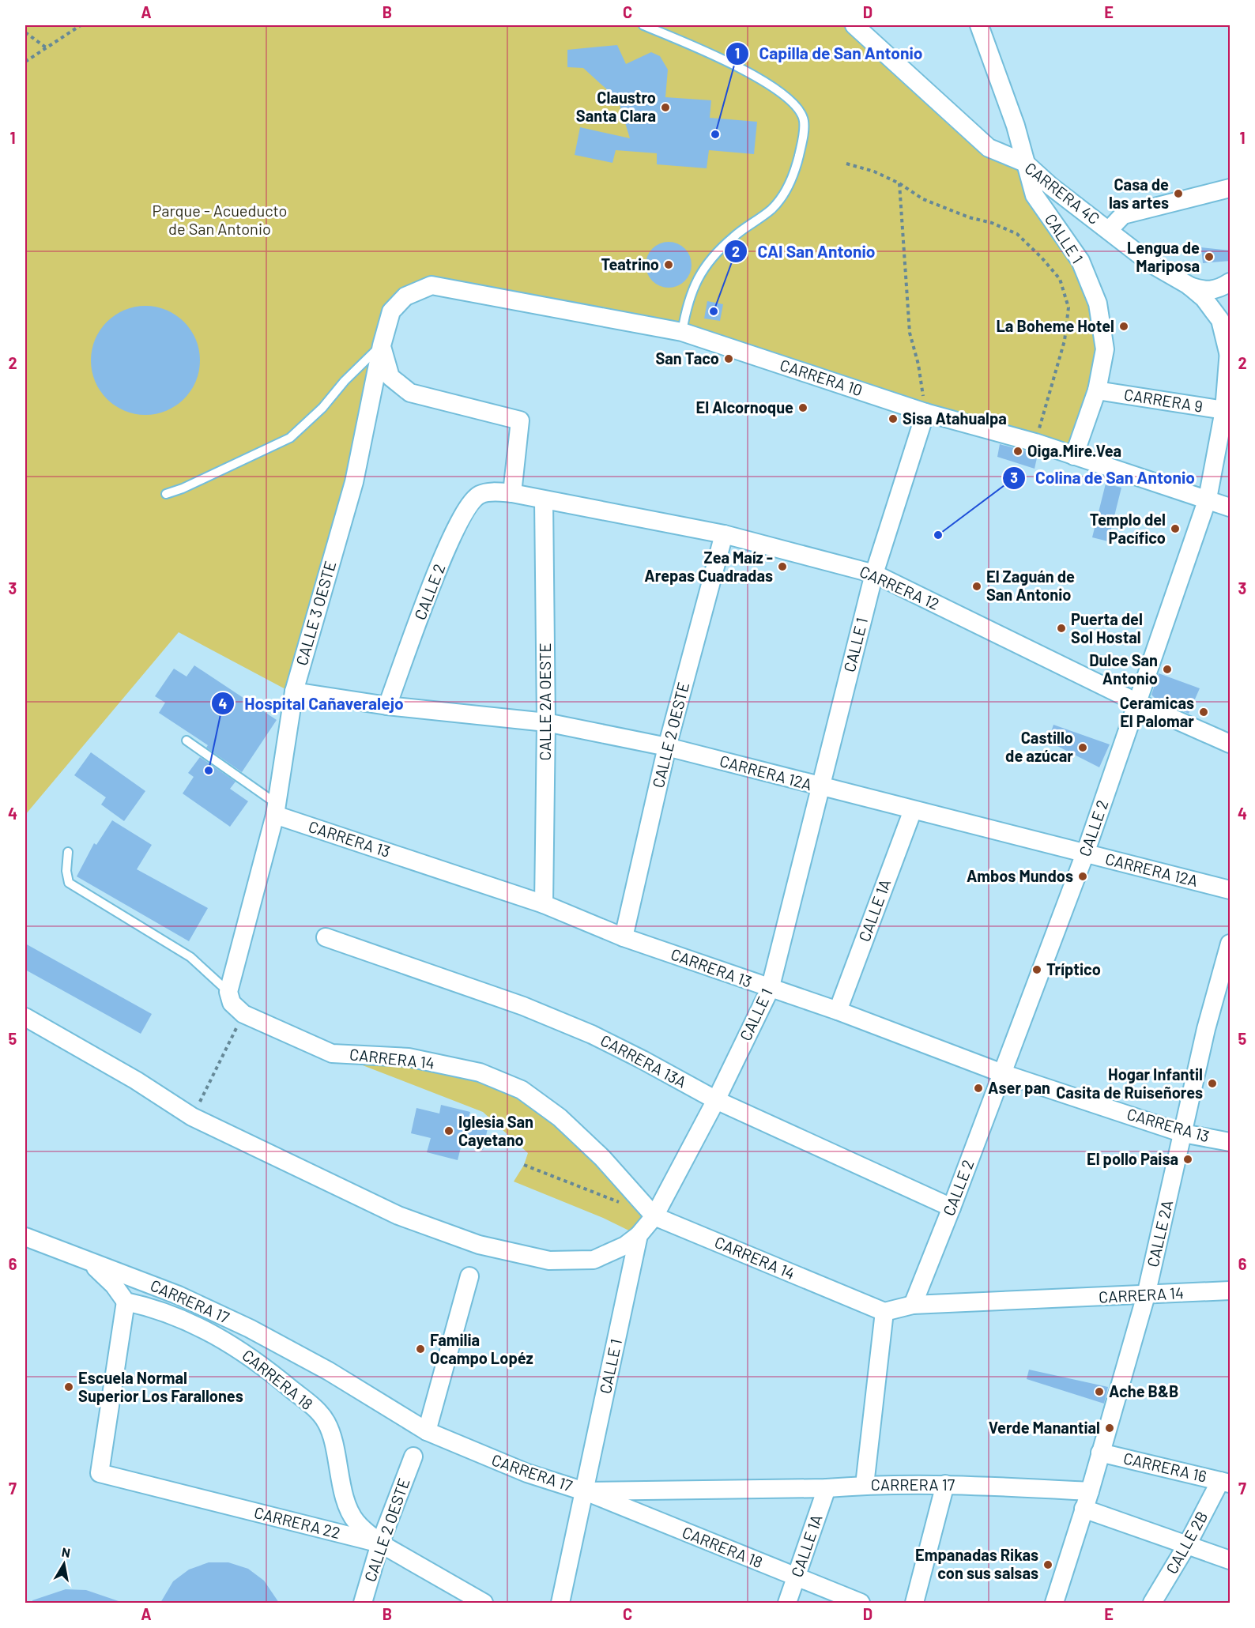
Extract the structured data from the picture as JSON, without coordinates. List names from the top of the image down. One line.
{"streets":{"street":["CARRERA 4C","CALLE 1","CARRERA 10","CARRERA 9","CARRERA 12","CALLE 2","CALLE 3 OESTE","CALLE 2A OESTE","CALLE 2 OESTE","CARRERA 12A","CARRERA 13","CALLE 1A","CARRERA 14","CARRERA 13A","CALLE 2A","CARRERA 17","CARRERA 18","CARRERA 16","CARRERA 22","CALLE 2B"]},"crossings":[["CARRERA 4C","CALLE 1"],["CARRERA 4C","CALLE 2"],["CALLE 1","CARRERA 10"],["CALLE 1","CARRERA 9"],["CALLE 1","CARRERA 12"],["CALLE 1","CARRERA 12A"],["CALLE 1","CARRERA 13"],["CALLE 1","CARRERA 14"],["CALLE 1","CARRERA 13A"],["CALLE 1","CARRERA 17"],["CALLE 1","CARRERA 18"],["CARRERA 10","CALLE 2"],["CARRERA 10","CALLE 3 OESTE"],["CARRERA 9","CALLE 2"],["CARRERA 12","CALLE 2"],["CARRERA 12","CALLE 2A OESTE"],["CARRERA 12","CALLE 2 OESTE"],["CALLE 2","CARRERA 12A"],["CALLE 2","CARRERA 13"],["CALLE 2","CARRERA 14"],["CALLE 2","CARRERA 13A"],["CALLE 3 OESTE","CARRERA 12A"],["CALLE 3 OESTE","CARRERA 13"],["CALLE 2A OESTE","CARRERA 12A"],["CALLE 2A OESTE","CARRERA 13"],["CALLE 2 OESTE","CARRERA 12A"],["CALLE 2 OESTE","CARRERA 13"],["CALLE 2 OESTE","CARRERA 18"],["CALLE 2 OESTE","CARRERA 22"],["CARRERA 12A","CALLE 1A"],["CARRERA 13","CALLE 1A"],["CARRERA 13","CALLE 2A"],["CALLE 1A","CARRERA 17"],["CALLE 1A","CARRERA 18"],["CARRERA 14","CALLE 2A"],["CALLE 2A","CARRERA 17"],["CALLE 2A","CARRERA 16"],["CARRERA 17","CARRERA 18"],["CARRERA 18","CARRERA 22"],["CARRERA 16","CALLE 2B"]],"parks":["Parque - Acueducto de San Antonio"],"places":["Claustro Santa Clara","Capilla de San Antonio","Casa de las artes","Lengua de Mariposa","Teatrino","CAI San Antonio","La Boheme Hotel","San Taco","El Alcornoque","Sisa Atahualpa","Oiga.Mire.Vea","Templo del Pacífico","Colina de San Antonio","Zea Maíz - Arepas Cuadradas","El Zaguán de San Antonio","Puerta del Sol Hostal","Dulce San Antonio","Ceramicas El Palomar","Castillo de azúcar","Hospital Cañaveralejo","Ambos Mundos","Tríptico","Hogar Infantil Casita de Ruiseñores","Aser pan","Iglesia San Cayetano","El pollo Paisa","Familia Ocampo Lopéz","Escuela Normal Superior Los Farallones","Ache B&B","Verde Manantial","Empanadas Rikas con sus salsas"],"north":"top","grid":{"columns":["A","B","C","D","E"],"rows":["1","2","3","4","5","6","7"]}}
